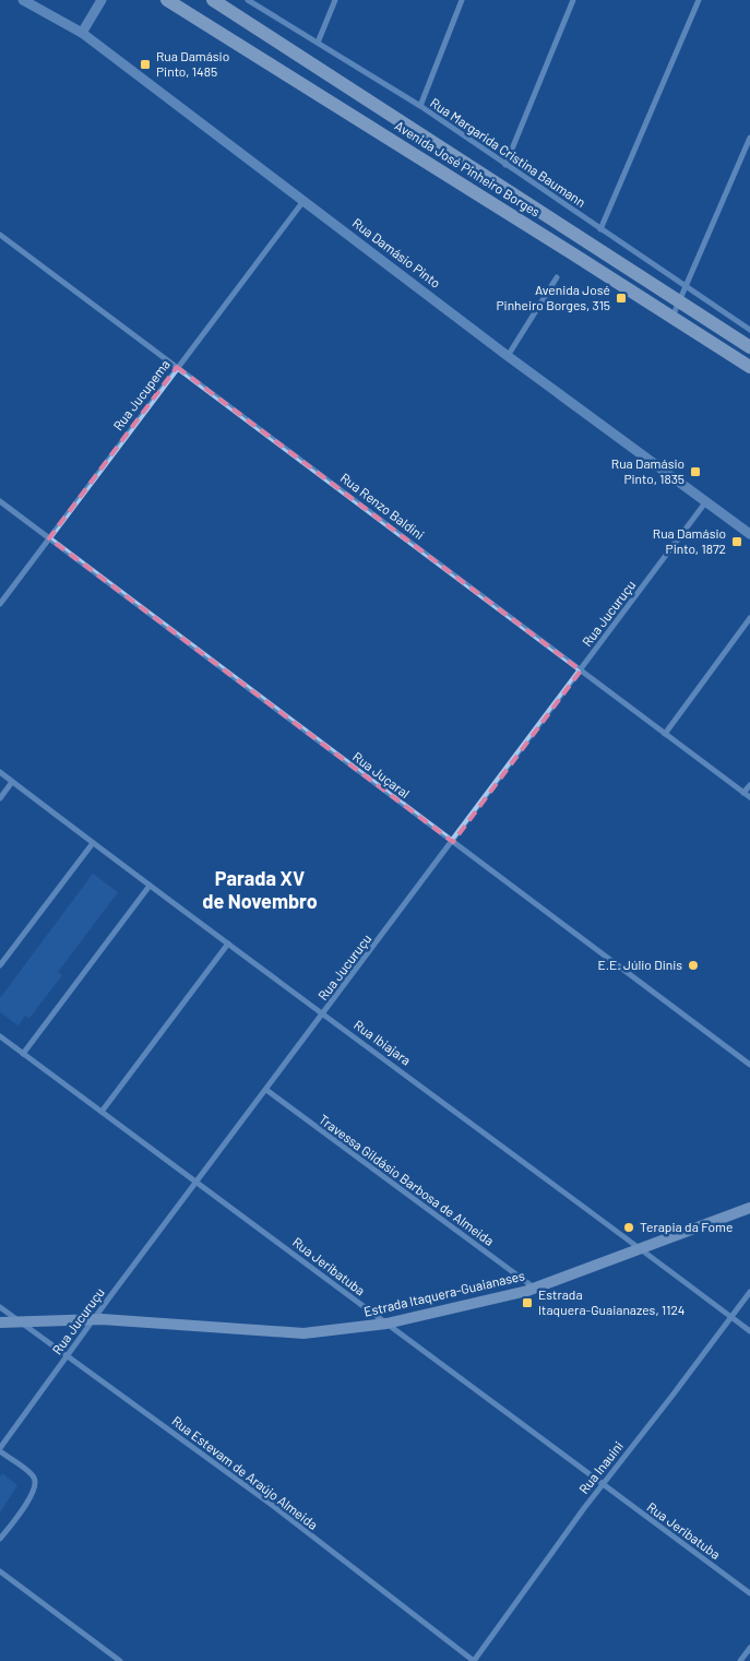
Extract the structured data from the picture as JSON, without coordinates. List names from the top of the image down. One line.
{"streets":{"main road":["Avenida José Pinheiro Borges","Estrada Itaquera-Guaianases"],"street":["Rua Margarida Cristina Baumann","Rua Damásio Pinto","Rua Jucupema","Rua Renzo Baldini","Rua Jucuruçu","Rua Juçaral","Rua Ibiajara","Travessa Gildásio Barbosa de Almeida","Rua Jeribatuba","Rua Inauini","Rua Estevam de Araújo Almeida"]},"crossings":[["Rua Damásio Pinto","Rua Jucupema"],["Rua Damásio Pinto","Rua Jucuruçu"],["Rua Jucupema","Rua Renzo Baldini"],["Rua Jucupema","Rua Juçaral"],["Rua Renzo Baldini","Rua Jucuruçu"],["Rua Jucuruçu","Rua Juçaral"],["Rua Jucuruçu","Rua Ibiajara"],["Rua Jucuruçu","Travessa Gildásio Barbosa de Almeida"],["Rua Jucuruçu","Rua Jeribatuba"],["Rua Jucuruçu","Estrada Itaquera-Guaianases"],["Rua Jucuruçu","Rua Estevam de Araújo Almeida"],["Rua Ibiajara","Estrada Itaquera-Guaianases"],["Rua Ibiajara","Rua Inauini"],["Travessa Gildásio Barbosa de Almeida","Estrada Itaquera-Guaianases"],["Rua Jeribatuba","Estrada Itaquera-Guaianases"],["Rua Jeribatuba","Rua Inauini"],["Estrada Itaquera-Guaianases","Rua Estevam de Araújo Almeida"],["Rua Inauini","Rua Estevam de Araújo Almeida"]],"districts":["Parada XV de Novembro"],"places":{"transit":["Rua Damásio Pinto, 1485","Avenida José Pinheiro Borges, 315","Rua Damásio Pinto, 1835","Rua Damásio Pinto, 1872","Estrada Itaquera-Guaianazes, 1124"],"other":["E.E. Júlio Dinis","Terapia da Fome"]}}
